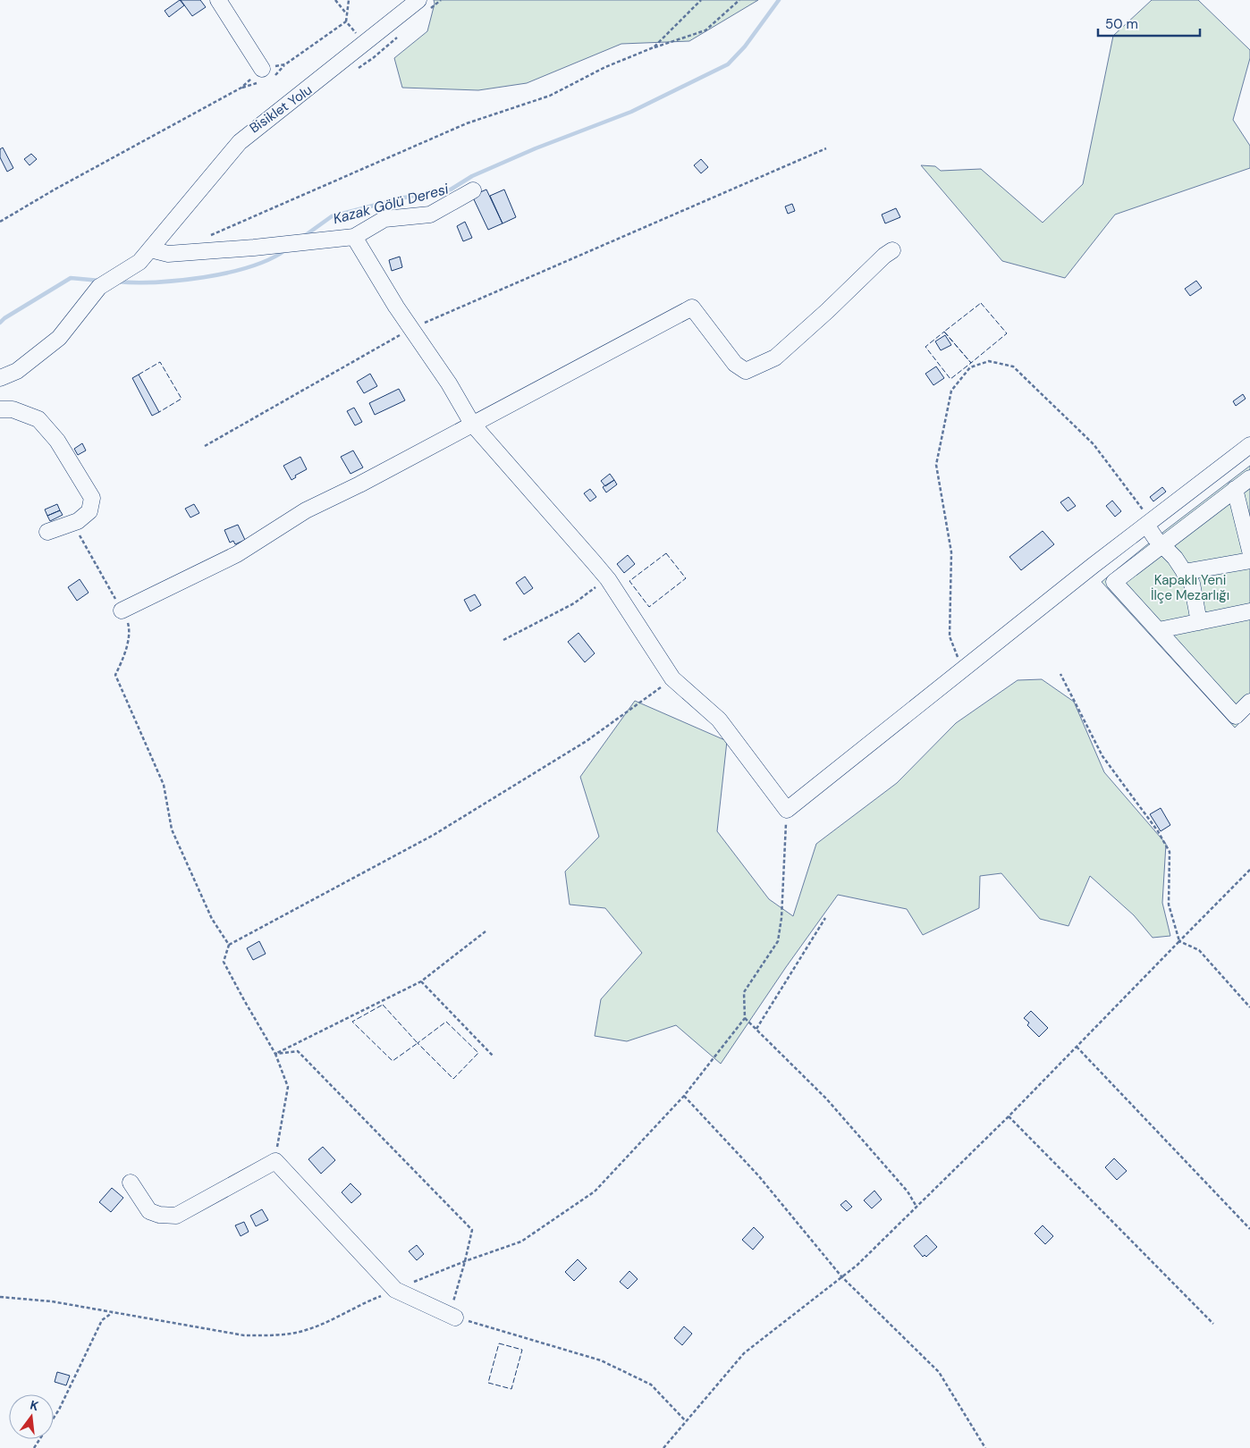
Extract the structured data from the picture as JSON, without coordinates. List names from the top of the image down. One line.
{"water":["Kazak Gölü Deresi"],"parks":["Kapaklı Yeni İlçe Mezarlığı"],"scale_bar":"50 m","north":"top"}
